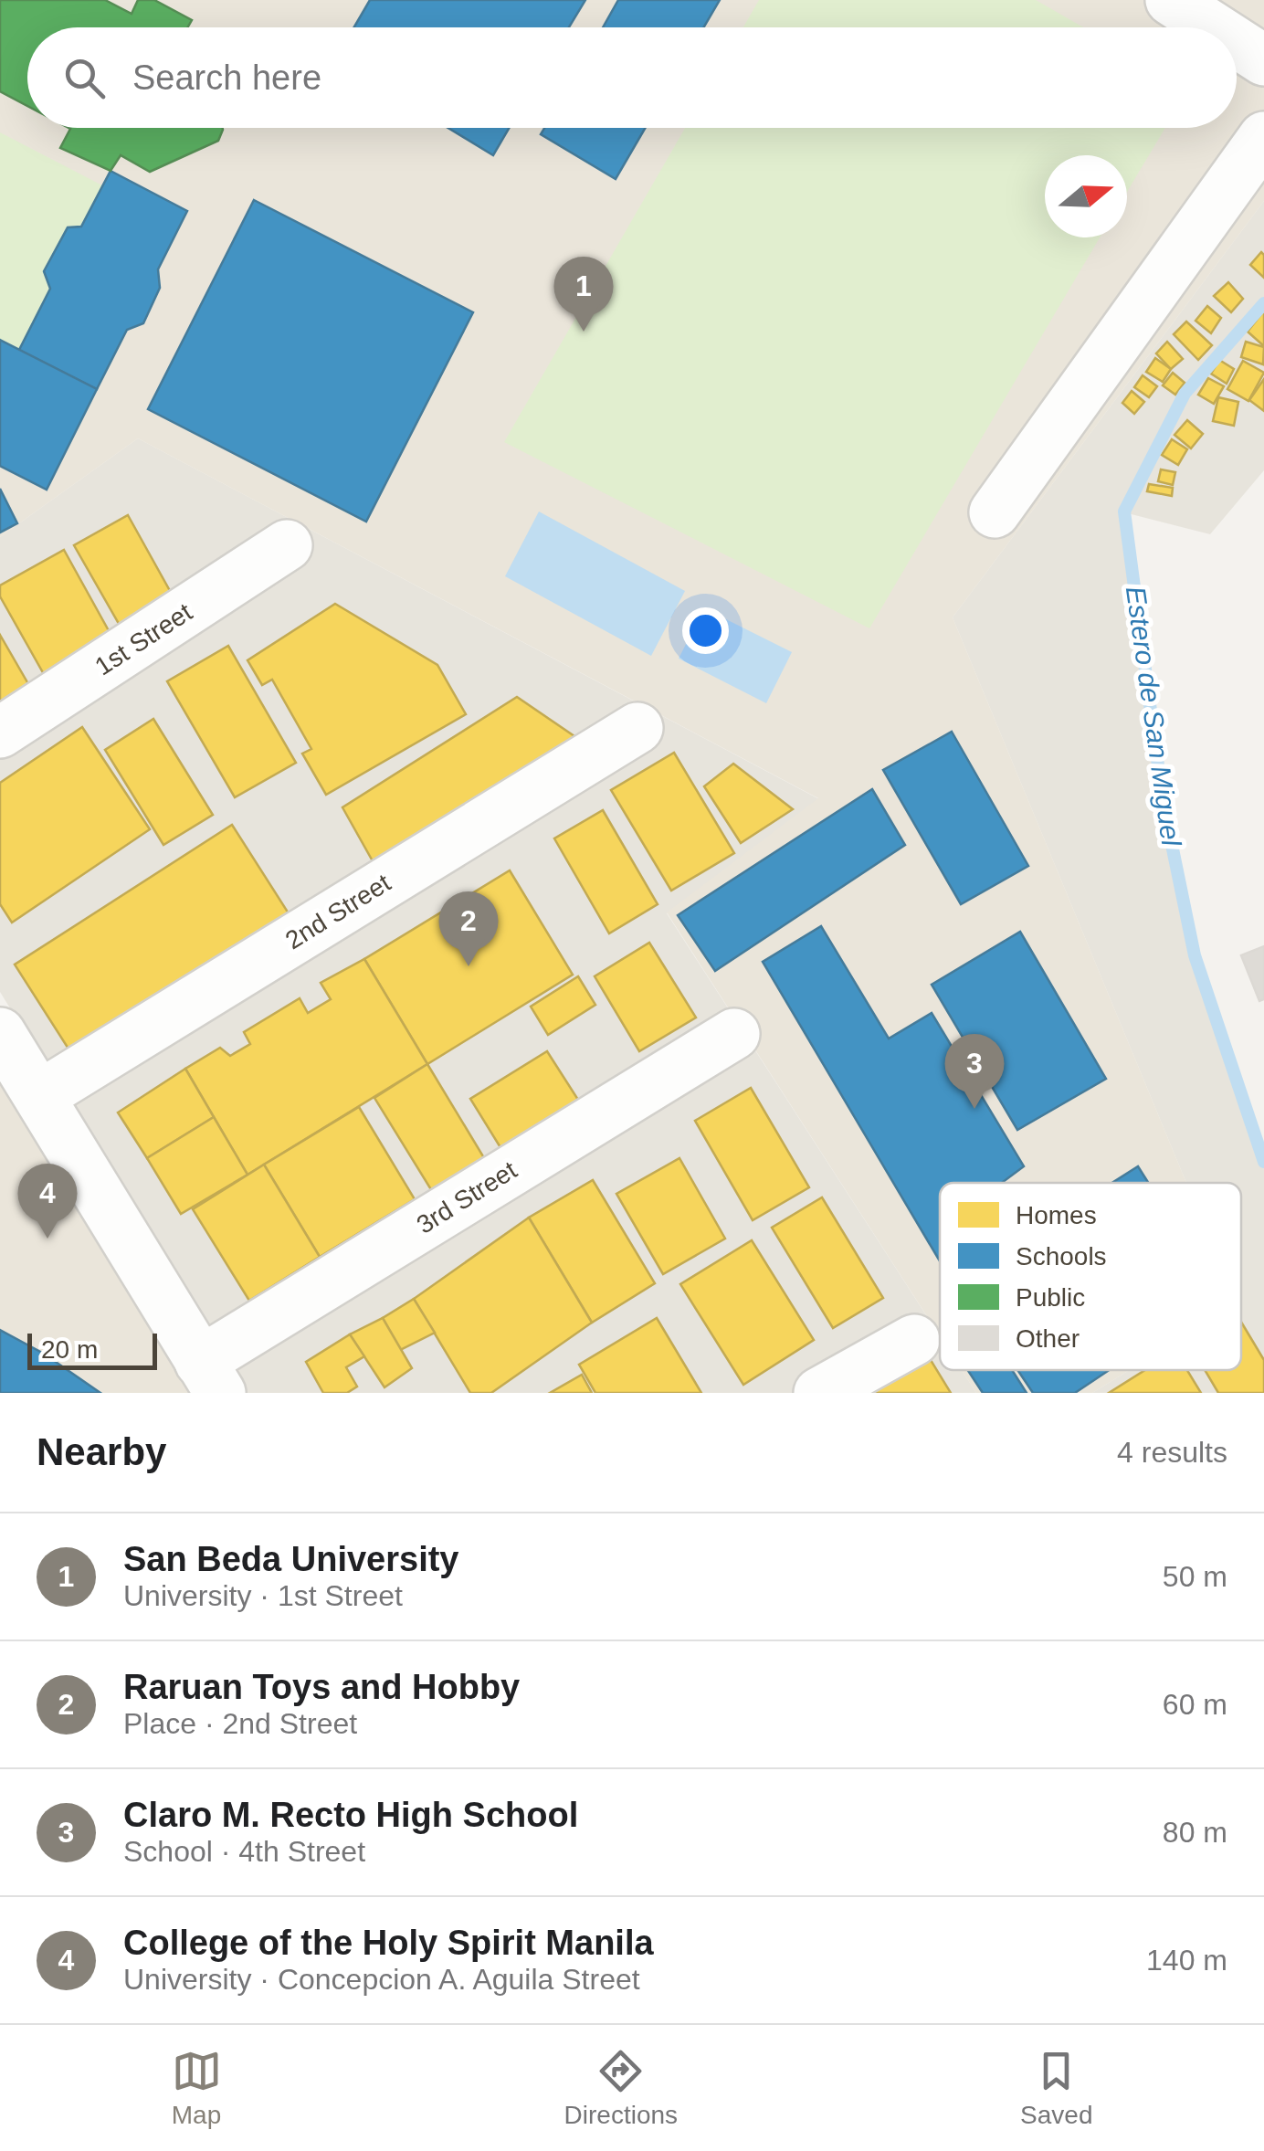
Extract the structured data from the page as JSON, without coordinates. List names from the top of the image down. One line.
{"streets":{"street":["1st Street","2nd Street","3rd Street"]},"water":["Estero de San Miguel"],"legend":["Homes","Schools","Public","Other"],"scale_bar":"20 m","north":"right","page":{"search":"Search here","pins":["1","2","3","4"],"scale":"20 m","heading":["Nearby","4 results"],"list":[{"mark":"1","name":"San Beda University","note":"University · 1st Street","value":"50 m"},{"mark":"2","name":"Raruan Toys and Hobby","note":"Place · 2nd Street","value":"60 m"},{"mark":"3","name":"Claro M. Recto High School","note":"School · 4th Street","value":"80 m"},{"mark":"4","name":"College of the Holy Spirit Manila","note":"University · Concepcion A. Aguila Street","value":"140 m"}],"nav":["Map","Directions","Saved"]}}
